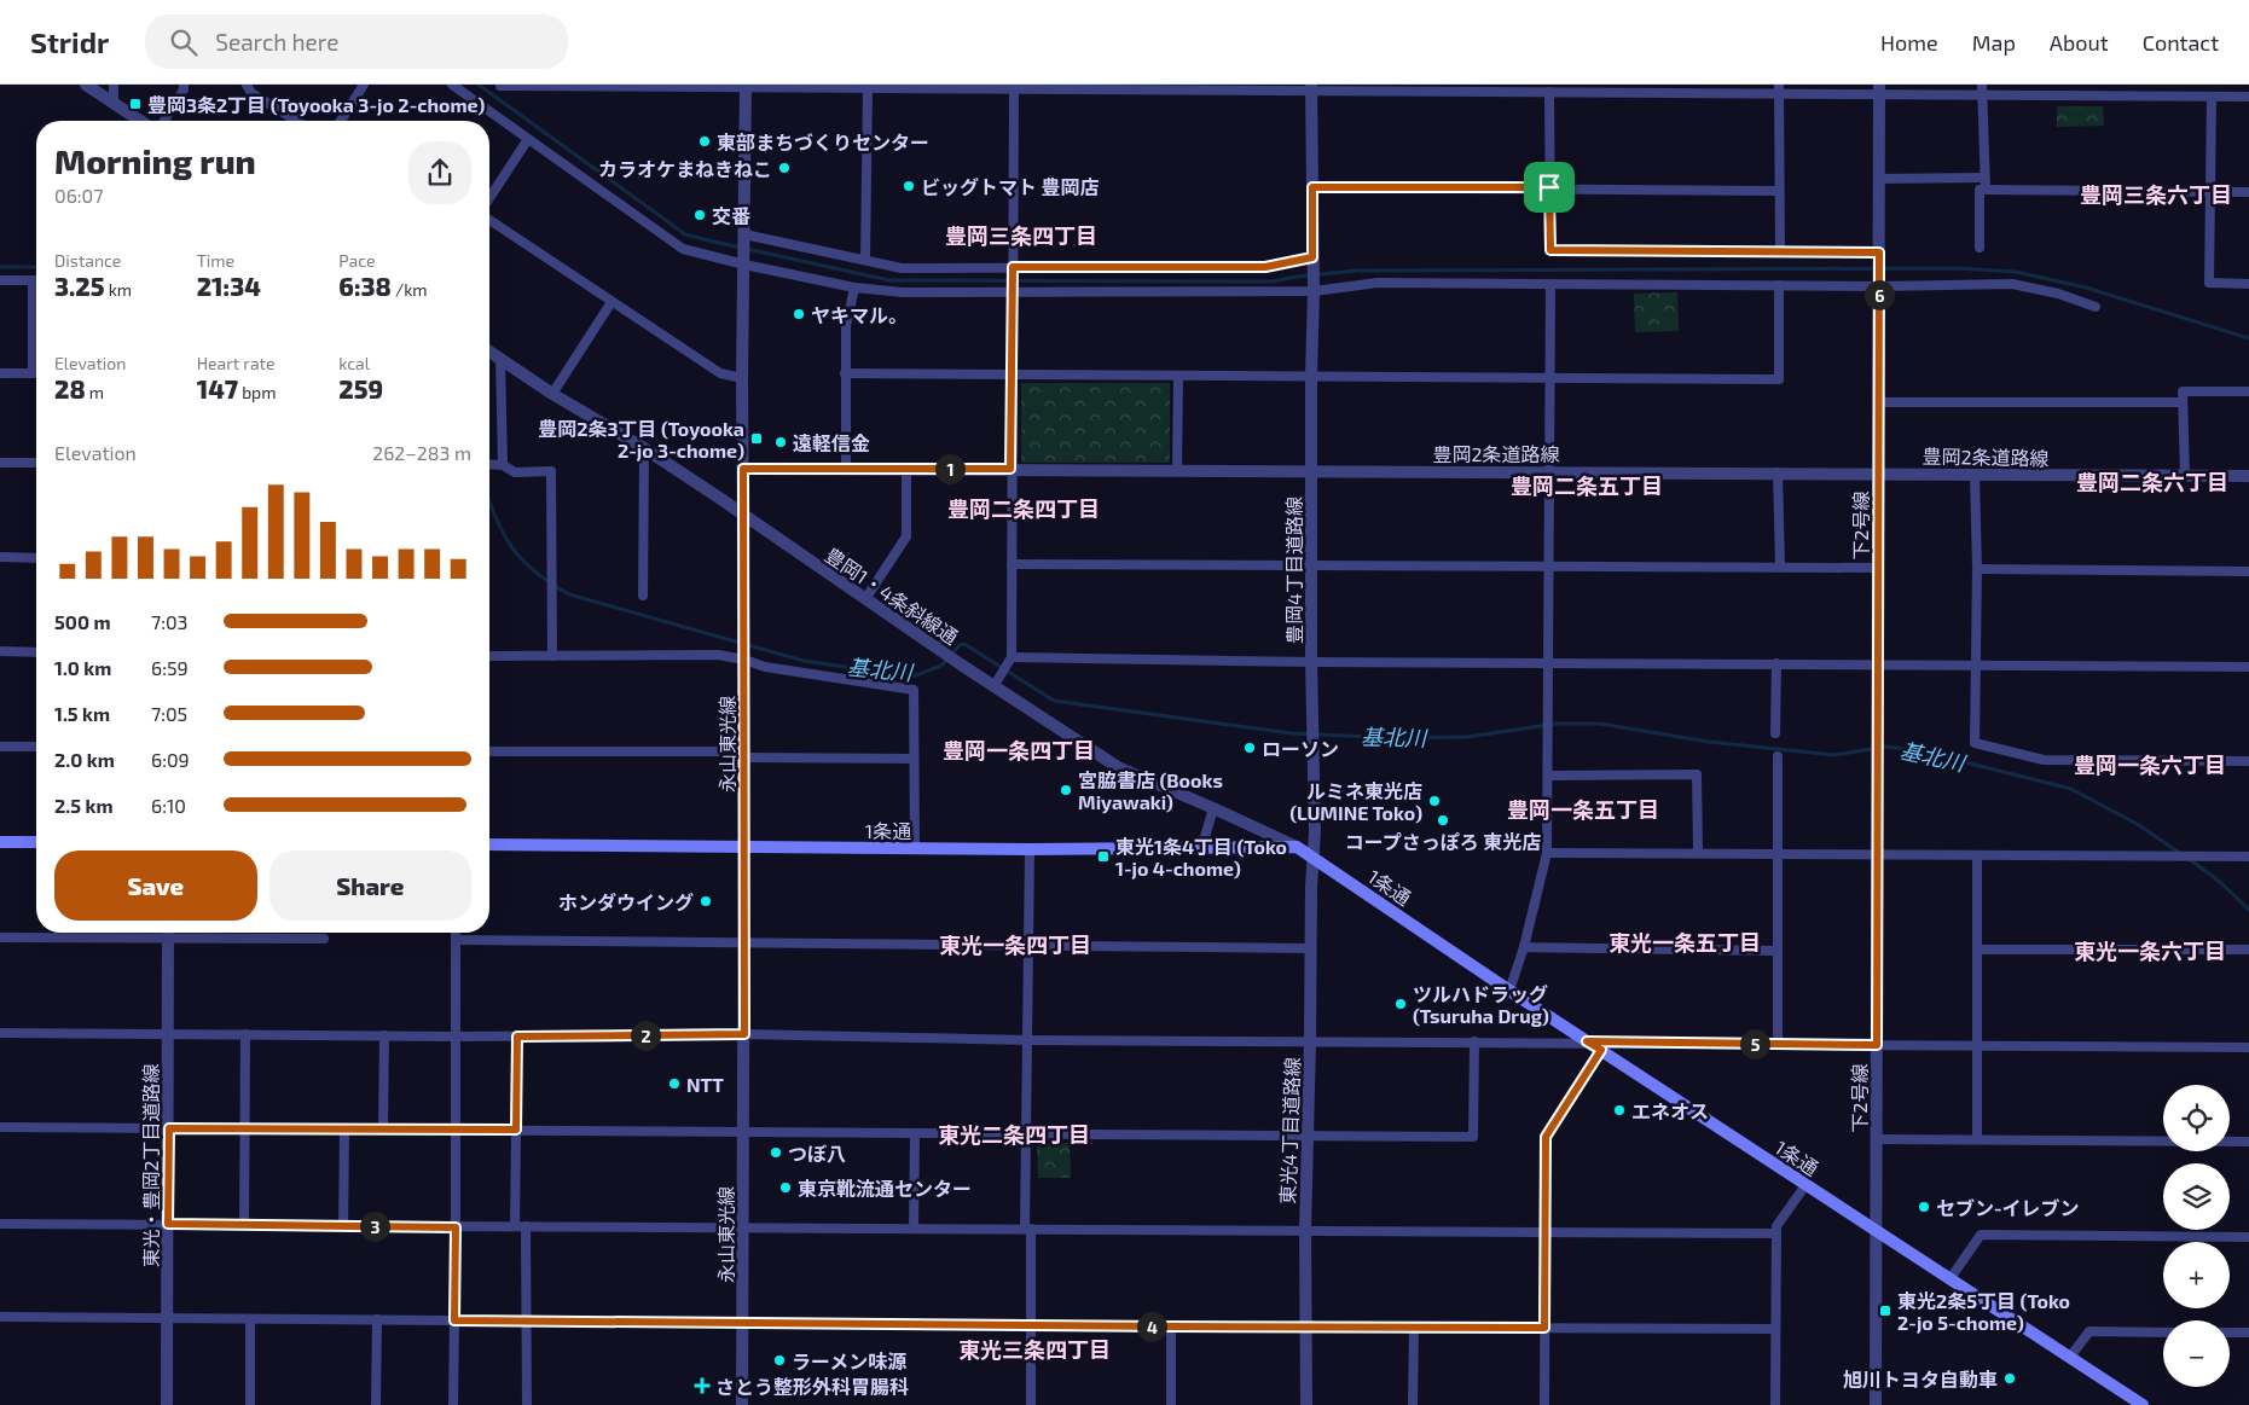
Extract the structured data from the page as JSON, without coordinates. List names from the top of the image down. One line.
{"streets":{"main road":["1条通"],"street":["豊岡2条道路線","下2号線","豊岡4丁目道路線","豊岡1・4条斜線通","永山東光線","東光4丁目道路線","東光・豊岡2丁目道路線"]},"crossings":[["豊岡2条道路線","下2号線"],["豊岡2条道路線","豊岡4丁目道路線"],["豊岡2条道路線","永山東光線"],["下2号線","1条通"],["豊岡4丁目道路線","1条通"],["豊岡4丁目道路線","東光4丁目道路線"],["豊岡1・4条斜線通","永山東光線"],["豊岡1・4条斜線通","1条通"],["永山東光線","1条通"],["1条通","東光4丁目道路線"]],"districts":["豊岡三条六丁目","豊岡三条四丁目","豊岡二条六丁目","豊岡二条五丁目","豊岡二条四丁目","豊岡一条四丁目","豊岡一条六丁目","豊岡一条五丁目","東光一条五丁目","東光一条四丁目","東光一条六丁目","東光二条四丁目","東光三条四丁目"],"water":["基北川"],"places":{"transit":["豊岡3条2丁目 (Toyooka 3-jo 2-chome)","豊岡2条3丁目 (Toyooka 2-jo 3-chome)","東光1条4丁目 (Toko 1-jo 4-chome)","東光2条5丁目 (Toko 2-jo 5-chome)"],"other":["東部まちづくりセンター","カラオケまねきねこ","ビッグトマト 豊岡店","交番","ヤキマル。","遠軽信金","ローソン","宮脇書店 (Books Miyawaki)","ルミネ東光店 (LUMINE Toko)","コープさっぽろ 東光店","ホンダウイング","ツルハドラッグ (Tsuruha Drug)","NTT","エネオス","つぼ八","東京靴流通センター","セブン-イレブン","ラーメン味源","旭川トヨタ自動車"],"health":["さとう整形外科胃腸科"]},"page":{"header":"Stridr","search":"Search here","nav":["Home","Map","About","Contact"],"heading":["Morning run","06:07"],"stats":[["Distance","3.25 km"],["Time","21:34"],["Pace","6:38 /km"],["Elevation","28 m"],["Heart rate","147 bpm"],["kcal","259"]],"pins":["6","1","2","5","3","4"],"chart":["Elevation","262–283 m"],"list":[{"name":"500 m","note":"7:03"},{"name":"1.0 km","note":"6:59"},{"name":"1.5 km","note":"7:05"},{"name":"2.0 km","note":"6:09"},{"name":"2.5 km","note":"6:10"}],"buttons":["Save","Share"],"map_buttons":["+","−"]}}
